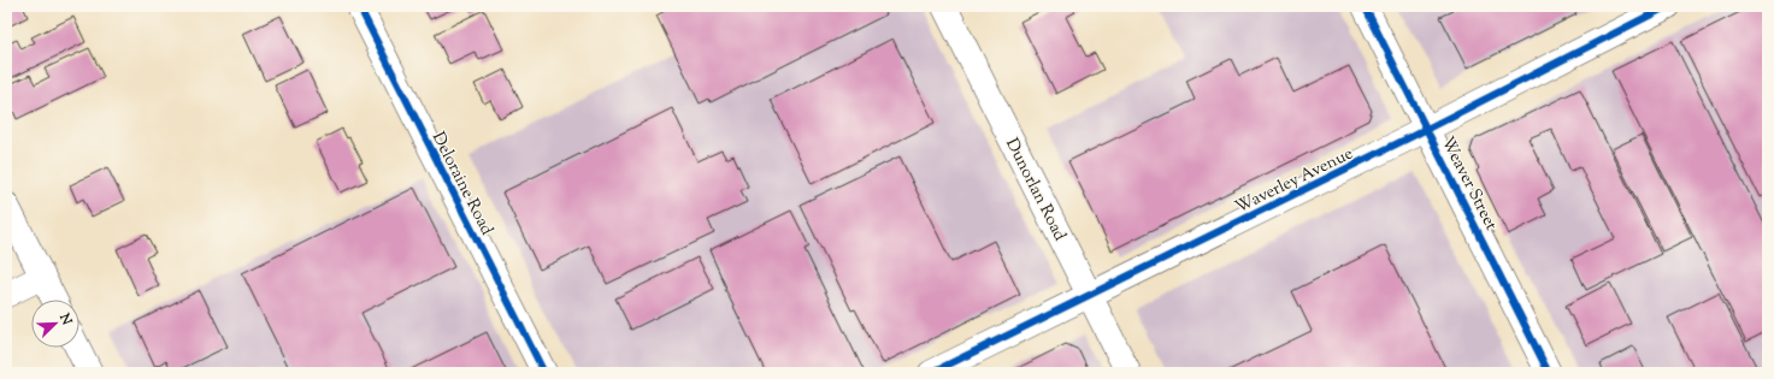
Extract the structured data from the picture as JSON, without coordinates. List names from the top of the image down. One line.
{"streets":{"street":["Waverley Avenue","Deloraine Road","Weaver Street","Dunorlan Road"]},"crossings":[["Waverley Avenue","Weaver Street"],["Waverley Avenue","Dunorlan Road"]],"north":"top right"}
